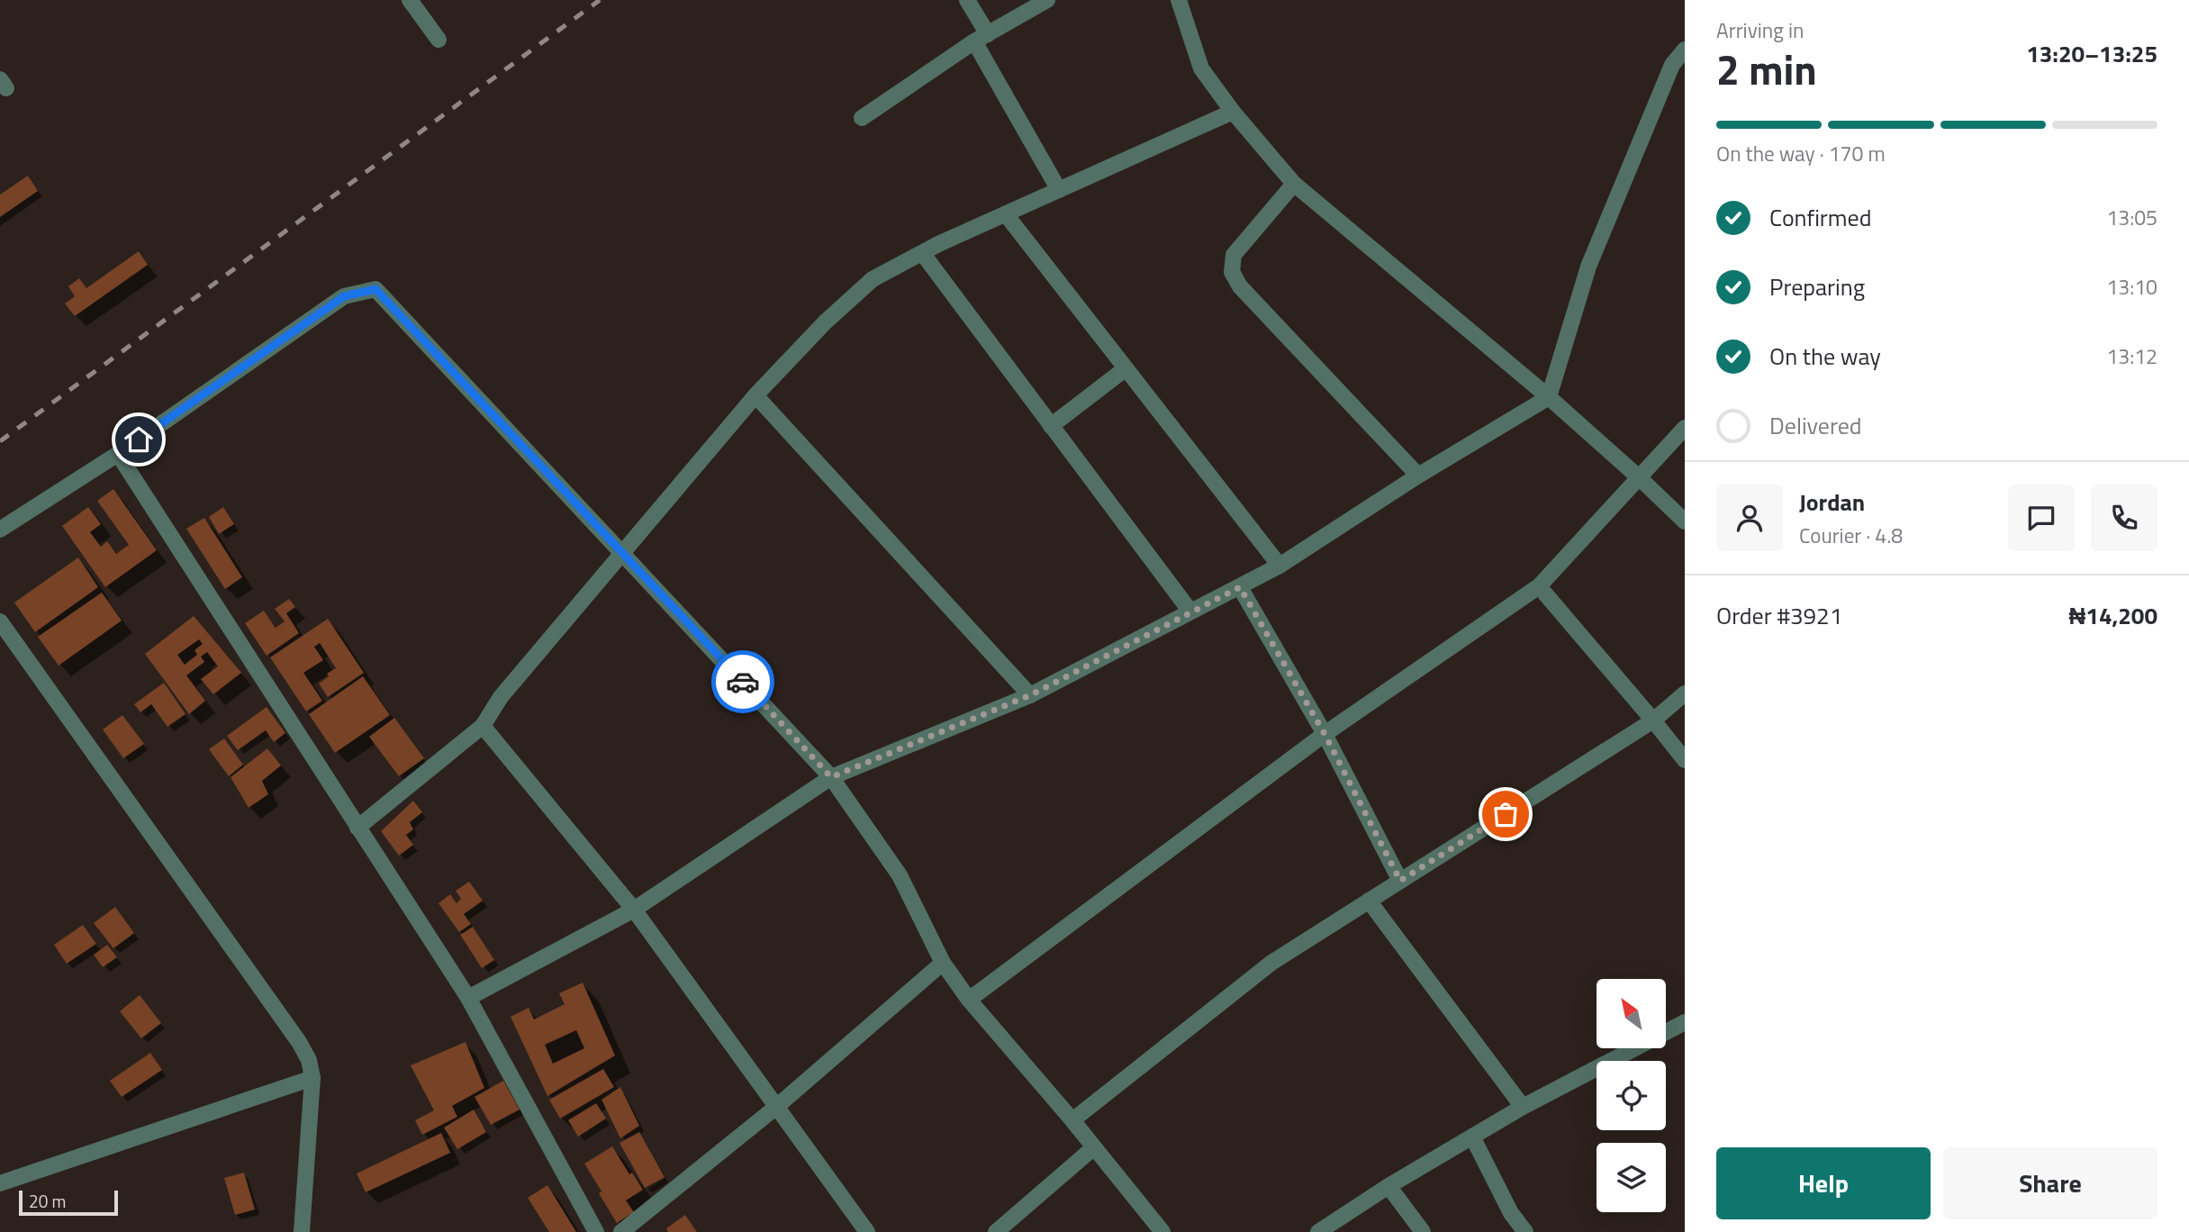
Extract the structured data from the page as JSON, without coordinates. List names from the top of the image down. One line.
{"scale_bar":"20 m","north":"top left","page":{"heading":["2 min","Arriving in","13:20–13:25"],"panel":["Jordan","Courier · 4.8","Order #3921","₦14,200"],"bar":"On the way · 170 m","list":[["Confirmed","13:05"],["Preparing","13:10"],["On the way","13:12"],"Delivered"],"buttons":["Help","Share"],"scale":"20 m"}}
